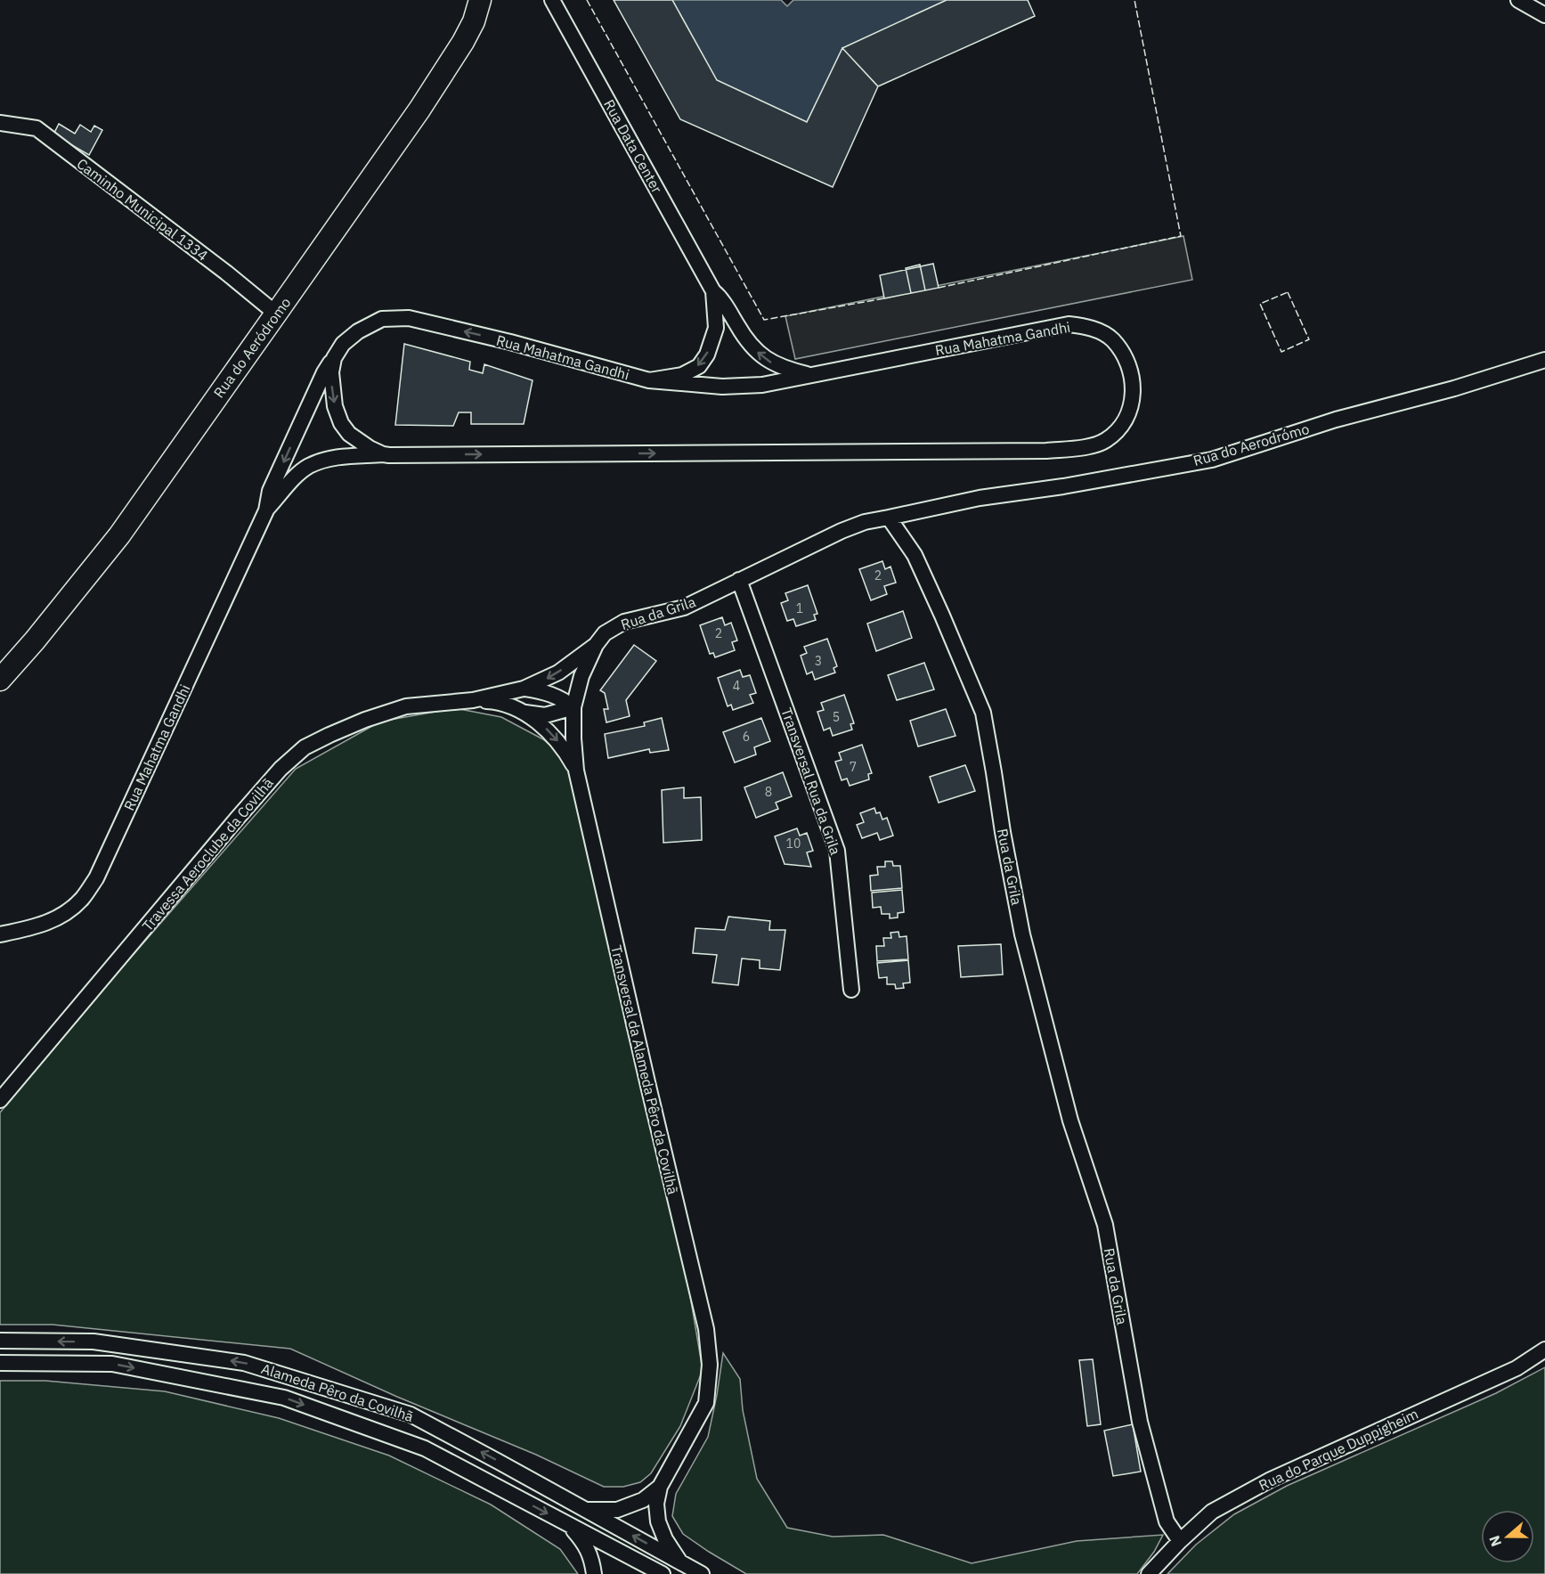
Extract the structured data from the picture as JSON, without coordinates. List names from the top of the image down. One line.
{"streets":{"main road":["Rua do Aeródromo"],"street":["Rua Data Center","Caminho Municipal 1334","Rua Mahatma Gandhi","Rua do Aerodrómo","Rua da Grila","Transversal Rua da Grila","Travessa Aeroclube da Covilhã","Transversal da Alameda Pêro da Covilhã","Alameda Pêro da Covilhã","Rua do Parque Duppigheim"]},"crossings":[["Rua Data Center","Rua Mahatma Gandhi"],["Caminho Municipal 1334","Rua do Aeródromo"],["Rua do Aerodrómo","Rua da Grila"],["Rua da Grila","Transversal Rua da Grila"],["Rua da Grila","Travessa Aeroclube da Covilhã"],["Rua da Grila","Transversal da Alameda Pêro da Covilhã"],["Rua da Grila","Rua do Parque Duppigheim"],["Travessa Aeroclube da Covilhã","Transversal da Alameda Pêro da Covilhã"],["Transversal da Alameda Pêro da Covilhã","Alameda Pêro da Covilhã"]],"house_numbers":["2","1","2","3","4","5","6","7","8","10"],"north":"left"}
